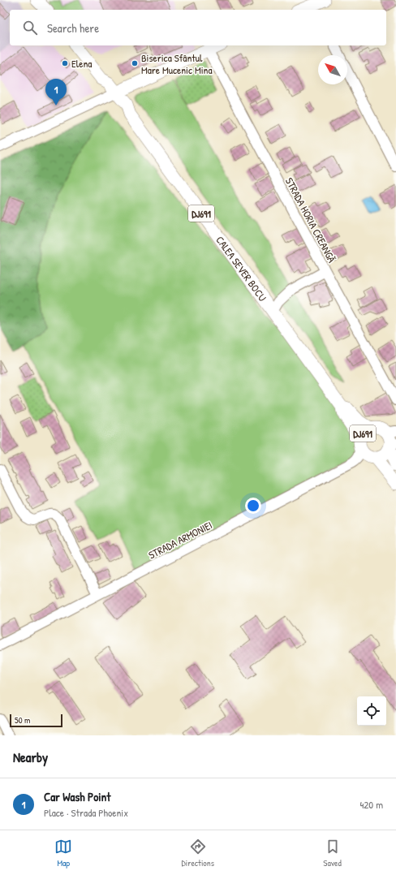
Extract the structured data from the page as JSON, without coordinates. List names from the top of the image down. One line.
{"streets":{"main road":["DJ691","CALEA SEVER BOCU"],"street":["STRADA HORIA CREANGĂ","STRADA ARMONIEI"]},"crossings":[["DJ691","CALEA SEVER BOCU"],["DJ691","STRADA ARMONIEI"],["CALEA SEVER BOCU","STRADA ARMONIEI"]],"places":["Elena","Biserica Sfântul Mare Mucenic Mina"],"scale_bar":"50 m","north":"top left","page":{"search":"Search here","pins":"1","scale":"50 m","heading":"Nearby","list":[{"mark":"1","name":"Car Wash Point","note":"Place · Strada Phoenix","value":"420 m"}],"nav":["Map","Directions","Saved"]}}
